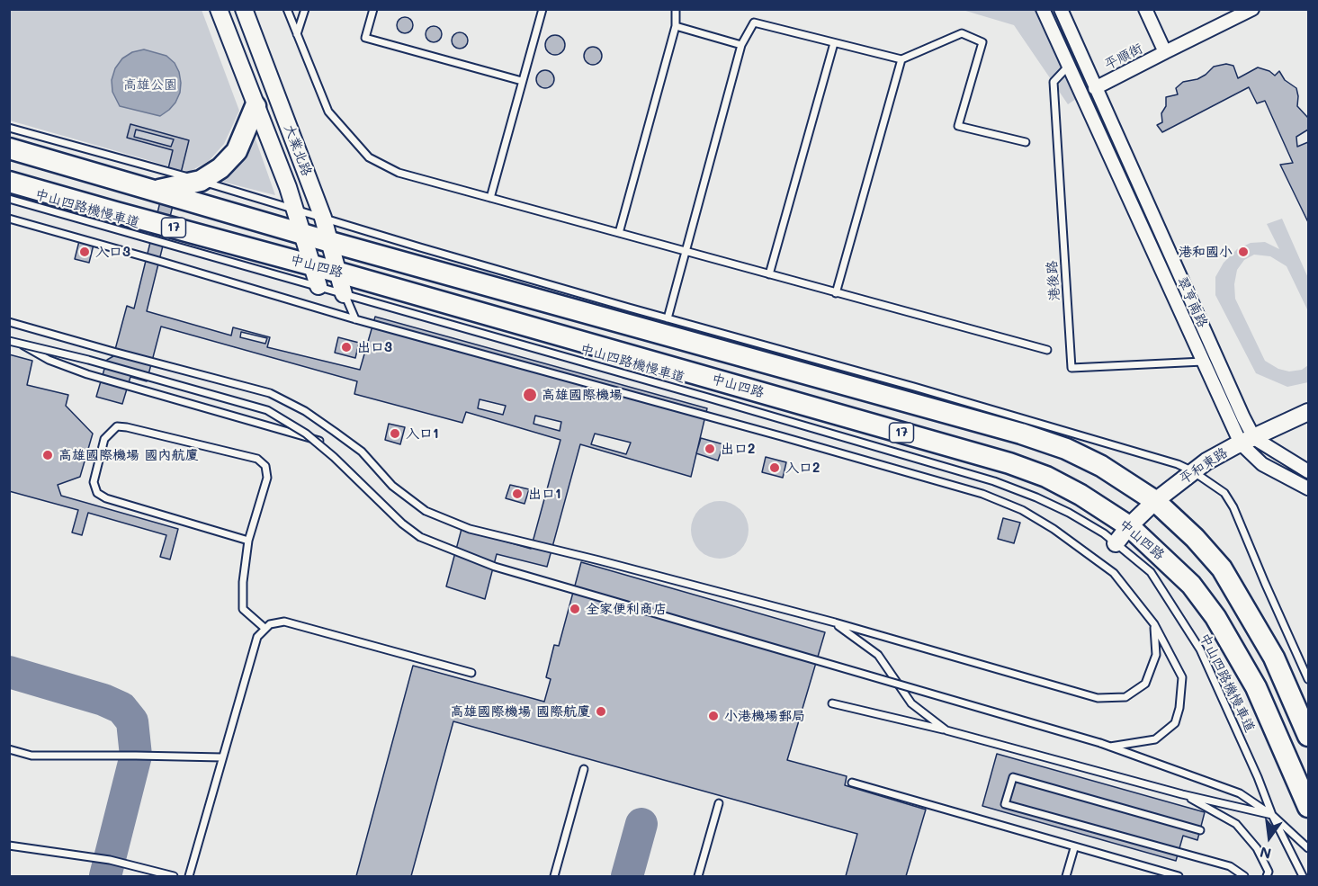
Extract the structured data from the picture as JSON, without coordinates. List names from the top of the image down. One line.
{"streets":{"main road":["17","中山四路"],"street":["平順街","大業北路","翠亨南路","平和東路"],"lane":["中山四路機慢車道","港後路"]},"crossings":[["平順街","翠亨南路"],["大業北路","中山四路機慢車道"],["大業北路","中山四路"],["中山四路機慢車道","平和東路"],["中山四路","平和東路"],["港後路","翠亨南路"],["翠亨南路","平和東路"]],"parks":["高雄公園"],"places":["入口3","港和國小","出口3","高雄國際機場","入口1","出口2","高雄國際機場 國內航廈","入口2","出口1","全家便利商店","高雄國際機場 國際航廈","小港機場郵局"],"north":"bottom"}
